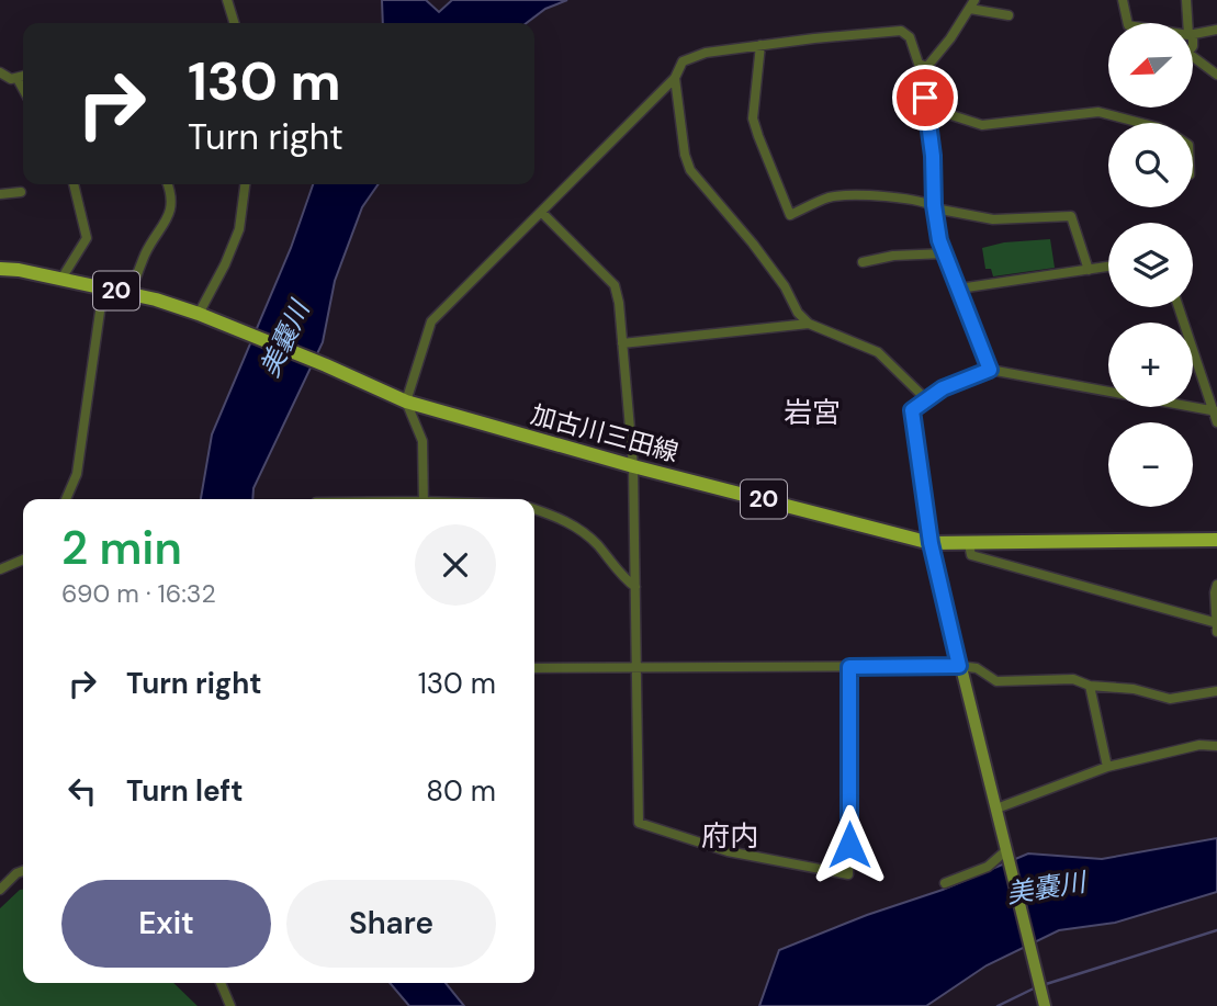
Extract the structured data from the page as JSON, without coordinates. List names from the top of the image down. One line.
{"streets":{"main road":["20","加古川三田線"]},"districts":["岩宮","府内"],"water":["美嚢川"],"north":"bottom left","page":{"map_buttons":["+","−"],"turn":["130 m","Turn right"],"heading":["2 min","690 m · 16:32"],"list":[{"name":"Turn right","value":"130 m"},{"name":"Turn left","value":"80 m"}],"buttons":["Exit","Share"]}}
